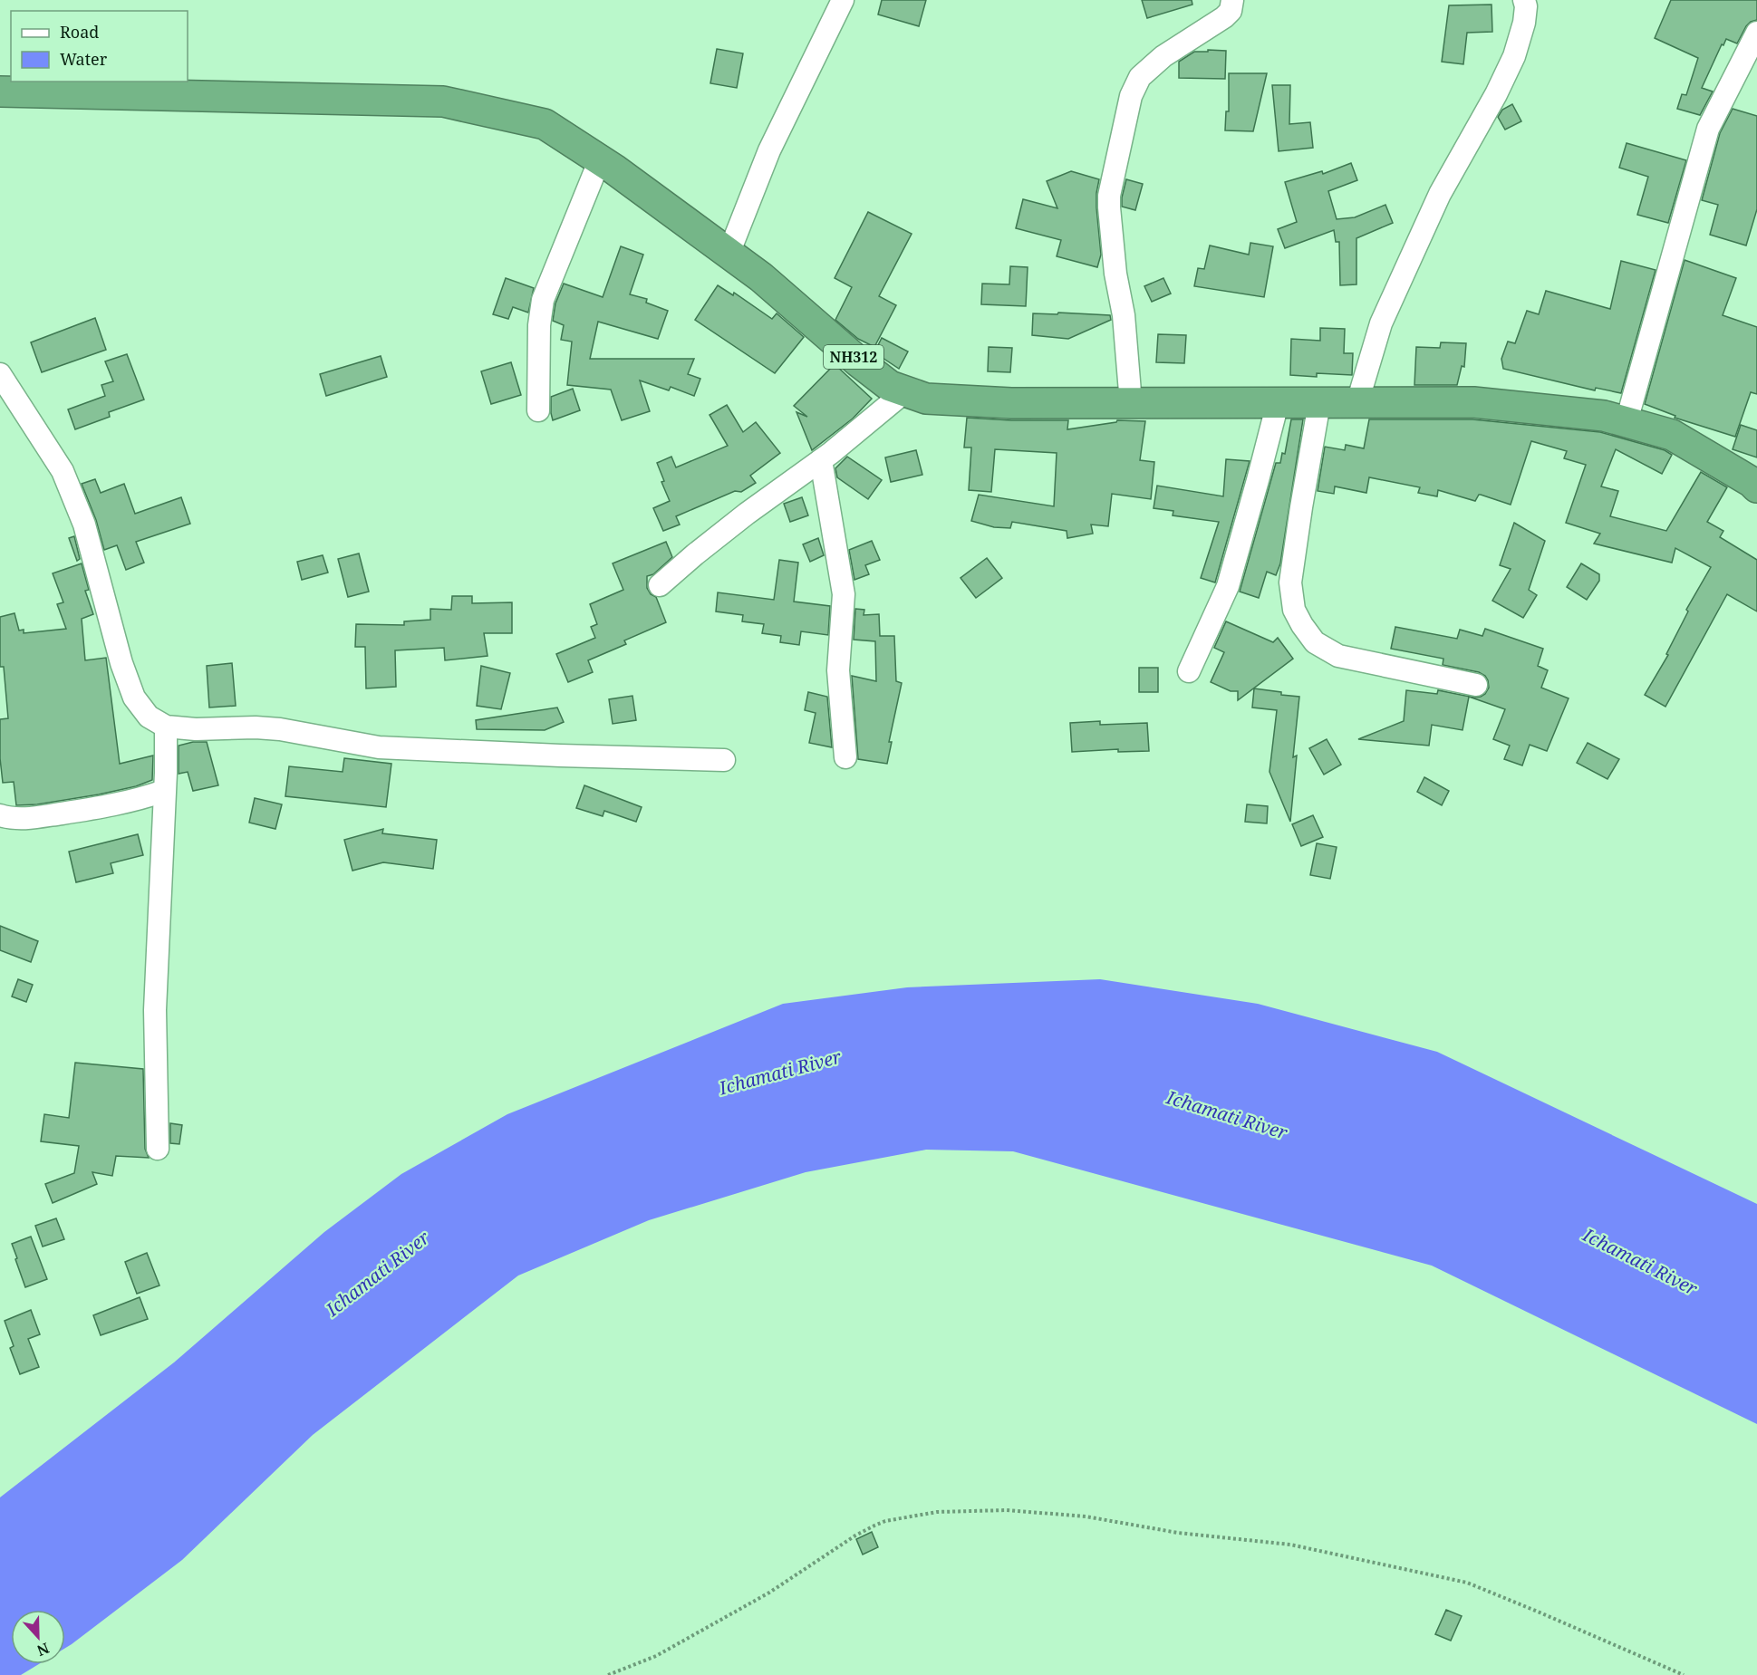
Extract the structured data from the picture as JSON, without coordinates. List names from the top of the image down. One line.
{"streets":{"highway":["NH312"]},"water":["Ichamati River"],"legend":["Road","Water"],"north":"bottom"}
